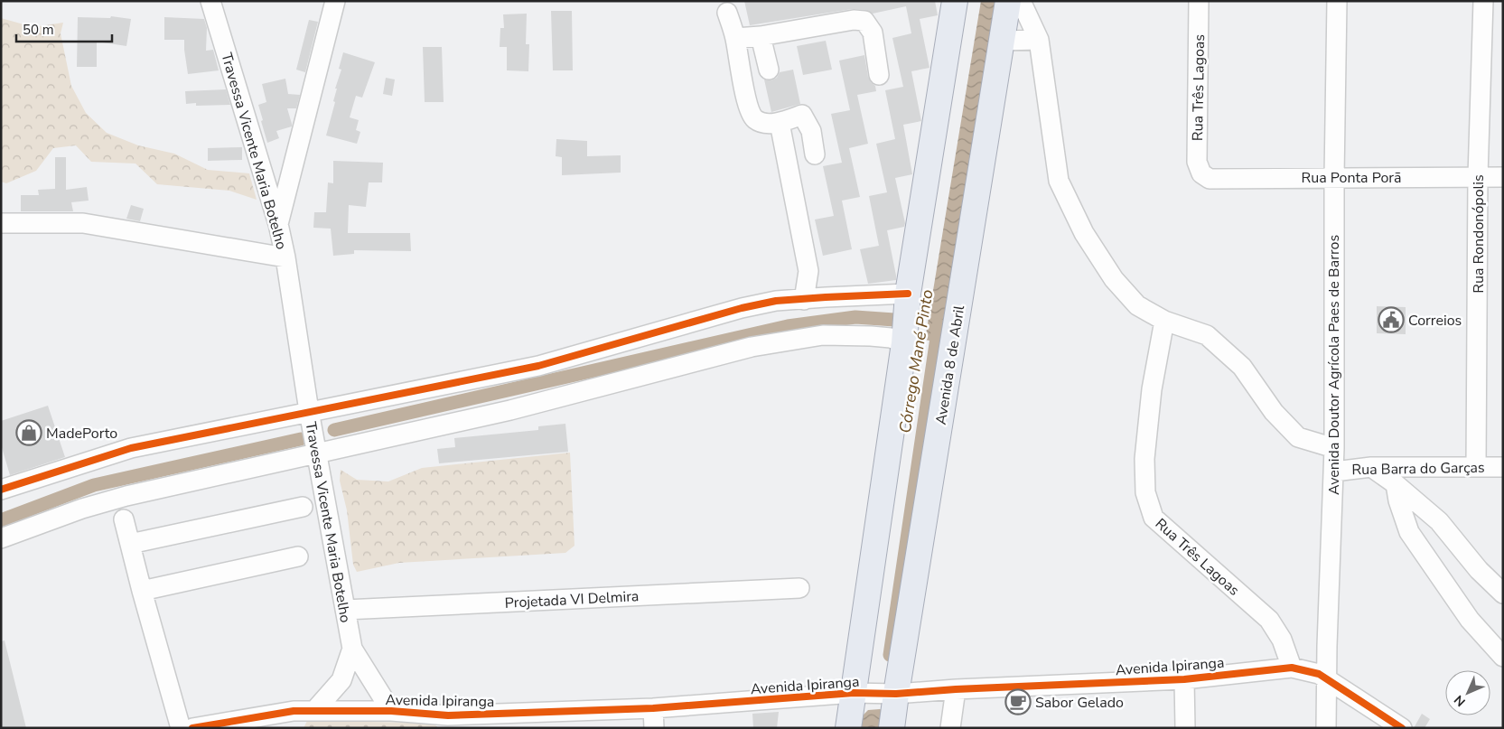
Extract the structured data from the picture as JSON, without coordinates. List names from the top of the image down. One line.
{"streets":{"main road":["Avenida 8 de Abril"],"street":["Rua Três Lagoas","Travessa Vicente Maria Botelho","Rua Ponta Porã","Rua Rondonópolis","Avenida Doutor Agrícola Paes de Barros","Rua Barra do Garças","Projetada VI Delmira","Avenida Ipiranga"]},"crossings":[["Rua Três Lagoas","Rua Ponta Porã"],["Rua Três Lagoas","Rua Barra do Garças"],["Rua Três Lagoas","Avenida Ipiranga"],["Travessa Vicente Maria Botelho","Projetada VI Delmira"],["Travessa Vicente Maria Botelho","Avenida Ipiranga"],["Rua Ponta Porã","Rua Rondonópolis"],["Rua Ponta Porã","Avenida Doutor Agrícola Paes de Barros"],["Rua Rondonópolis","Rua Barra do Garças"],["Avenida 8 de Abril","Avenida Ipiranga"],["Avenida Doutor Agrícola Paes de Barros","Rua Barra do Garças"],["Avenida Doutor Agrícola Paes de Barros","Avenida Ipiranga"]],"water":["Córrego Mané Pinto"],"places":{"public building":["Correios"],"shop":["MadePorto"],"cafe":["Sabor Gelado"]},"scale_bar":"50 m","north":"bottom left"}
